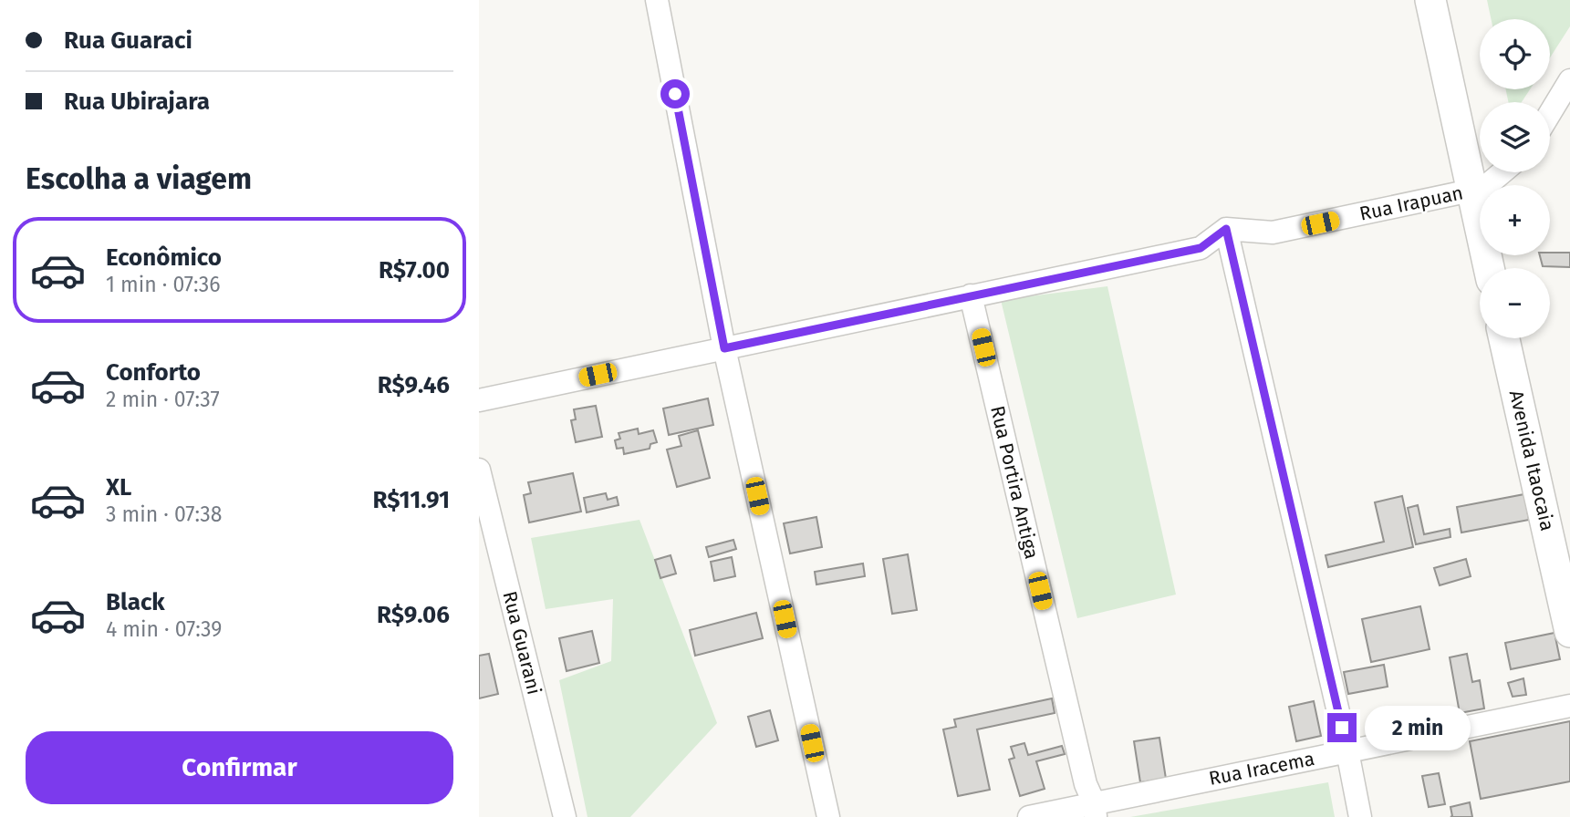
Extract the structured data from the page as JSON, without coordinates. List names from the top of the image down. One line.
{"streets":{"main road":["Avenida Itaocaia"],"street":["Rua Irapuan","Rua Portira Antiga","Rua Guarani","Rua Iracema"]},"crossings":[["Rua Portira Antiga","Rua Iracema"]],"page":{"banner":["Rua Guaraci","Rua Ubirajara"],"map_buttons":["+","−"],"heading":"Escolha a viagem","list":[{"name":"Econômico","note":"1 min · 07:36","value":"R$7.00"},{"name":"Conforto","note":"2 min · 07:37","value":"R$9.46"},{"name":"XL","note":"3 min · 07:38","value":"R$11.91"},{"name":"Black","note":"4 min · 07:39","value":"R$9.06"}],"bubble":"2 min","buttons":"Confirmar"}}
